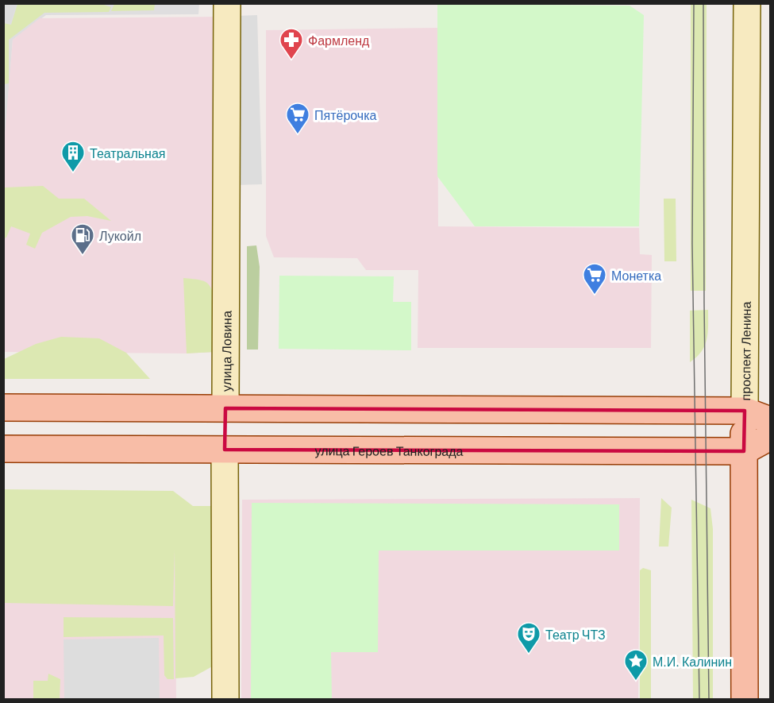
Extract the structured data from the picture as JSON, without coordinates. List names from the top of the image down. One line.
{"streets":{"main road":["проспект Ленина","улица Ловина","улица Героев Танкограда"]},"crossings":[["проспект Ленина","улица Героев Танкограда"],["улица Ловина","улица Героев Танкограда"]],"places":{"pharmacy":["Фармленд"],"supermarket":["Пятёрочка","Монетка"],"building":["Театральная"],"fuel station":["Лукойл"],"theatre":["Театр ЧТЗ"],"place":["М.И. Калинин"]}}
